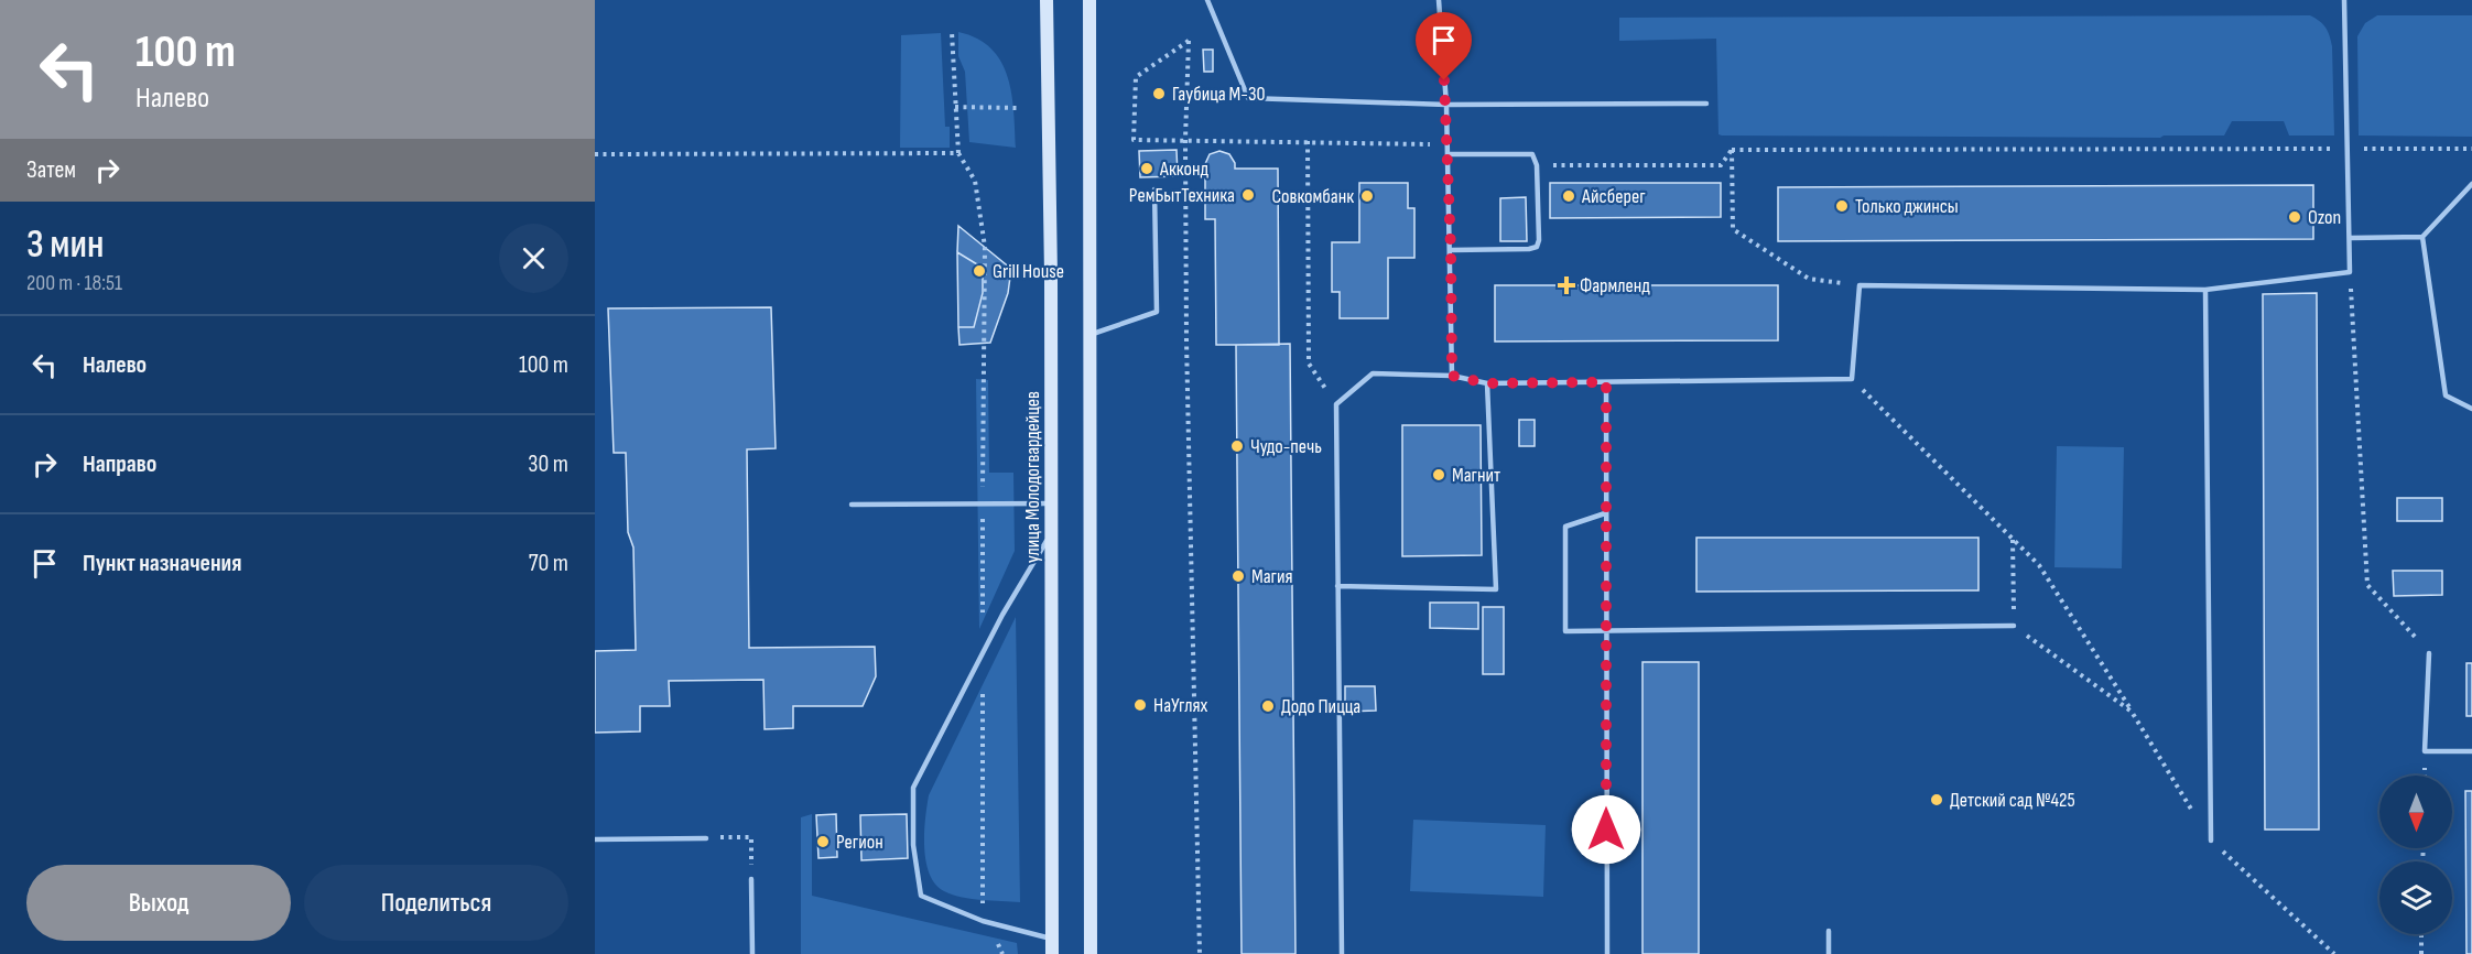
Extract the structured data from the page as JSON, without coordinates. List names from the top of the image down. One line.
{"streets":{"main road":["улица Молодогвардейцев"]},"places":{"other":["Гаубица М-30","Акконд","РемБытТехника","Совкомбанк","Айсберег","Только джинсы","Ozon","Grill House","Чудо-печь","Магнит","Магия","НаУглях","Додо Пицца","Детский сад №425","Регион"],"health":["Фармленд"]},"north":"bottom","page":{"turn":["100 m","Налево"],"then":"Затем","heading":["3 мин","200 m · 18:51"],"list":[{"name":"Налево","value":"100 m"},{"name":"Направо","value":"30 m"},{"name":"Пункт назначения","value":"70 m"}],"buttons":["Выход","Поделиться"]}}
